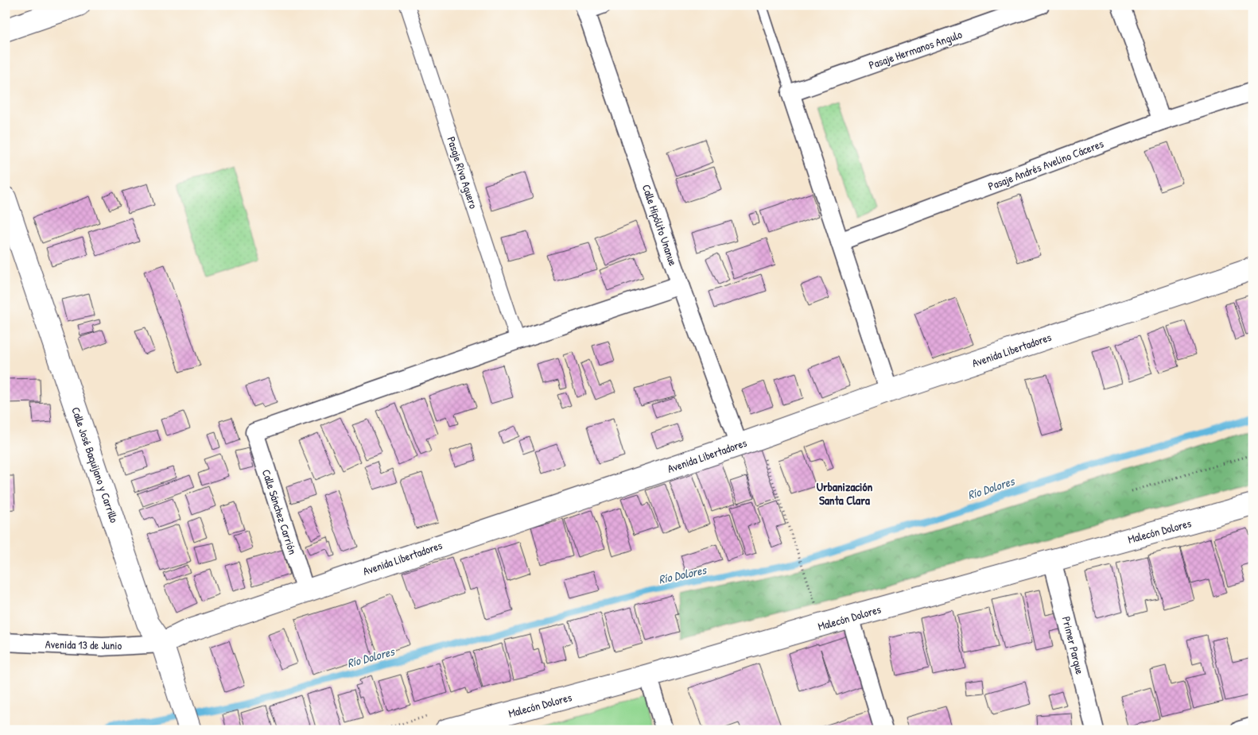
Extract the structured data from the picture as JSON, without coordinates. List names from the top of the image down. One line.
{"streets":{"street":["Pasaje Hermanos Angulo","Pasaje Andrés Avelino Cáceres","Pasaje Riva Aguero","Calle Hipólito Unanue","Avenida Libertadores","Calle José Baquijano y Carrillo","Calle Sánchez Carrión","Malecón Dolores","Avenida 13 de Junio","Primer Parque"]},"crossings":[["Pasaje Riva Aguero","Calle Sánchez Carrión"],["Calle Hipólito Unanue","Avenida Libertadores"],["Avenida Libertadores","Calle José Baquijano y Carrillo"],["Avenida Libertadores","Calle Sánchez Carrión"],["Avenida Libertadores","Avenida 13 de Junio"],["Calle José Baquijano y Carrillo","Avenida 13 de Junio"],["Malecón Dolores","Primer Parque"]],"districts":["Urbanización Santa Clara"],"water":["Río Dolores"]}
